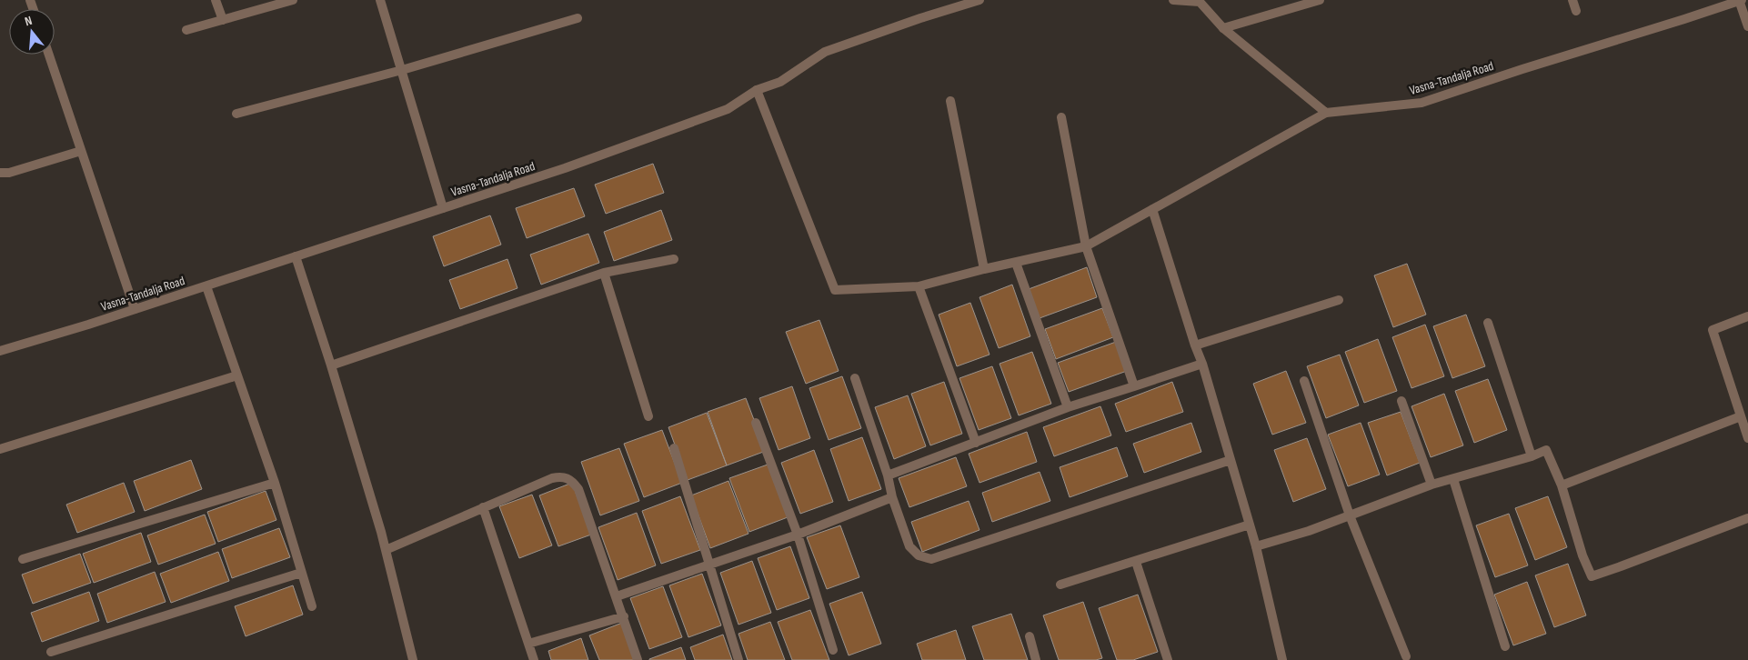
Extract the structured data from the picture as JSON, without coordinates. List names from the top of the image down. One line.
{"streets":{"street":["Vasna-Tandalja Road"]},"north":"top"}
